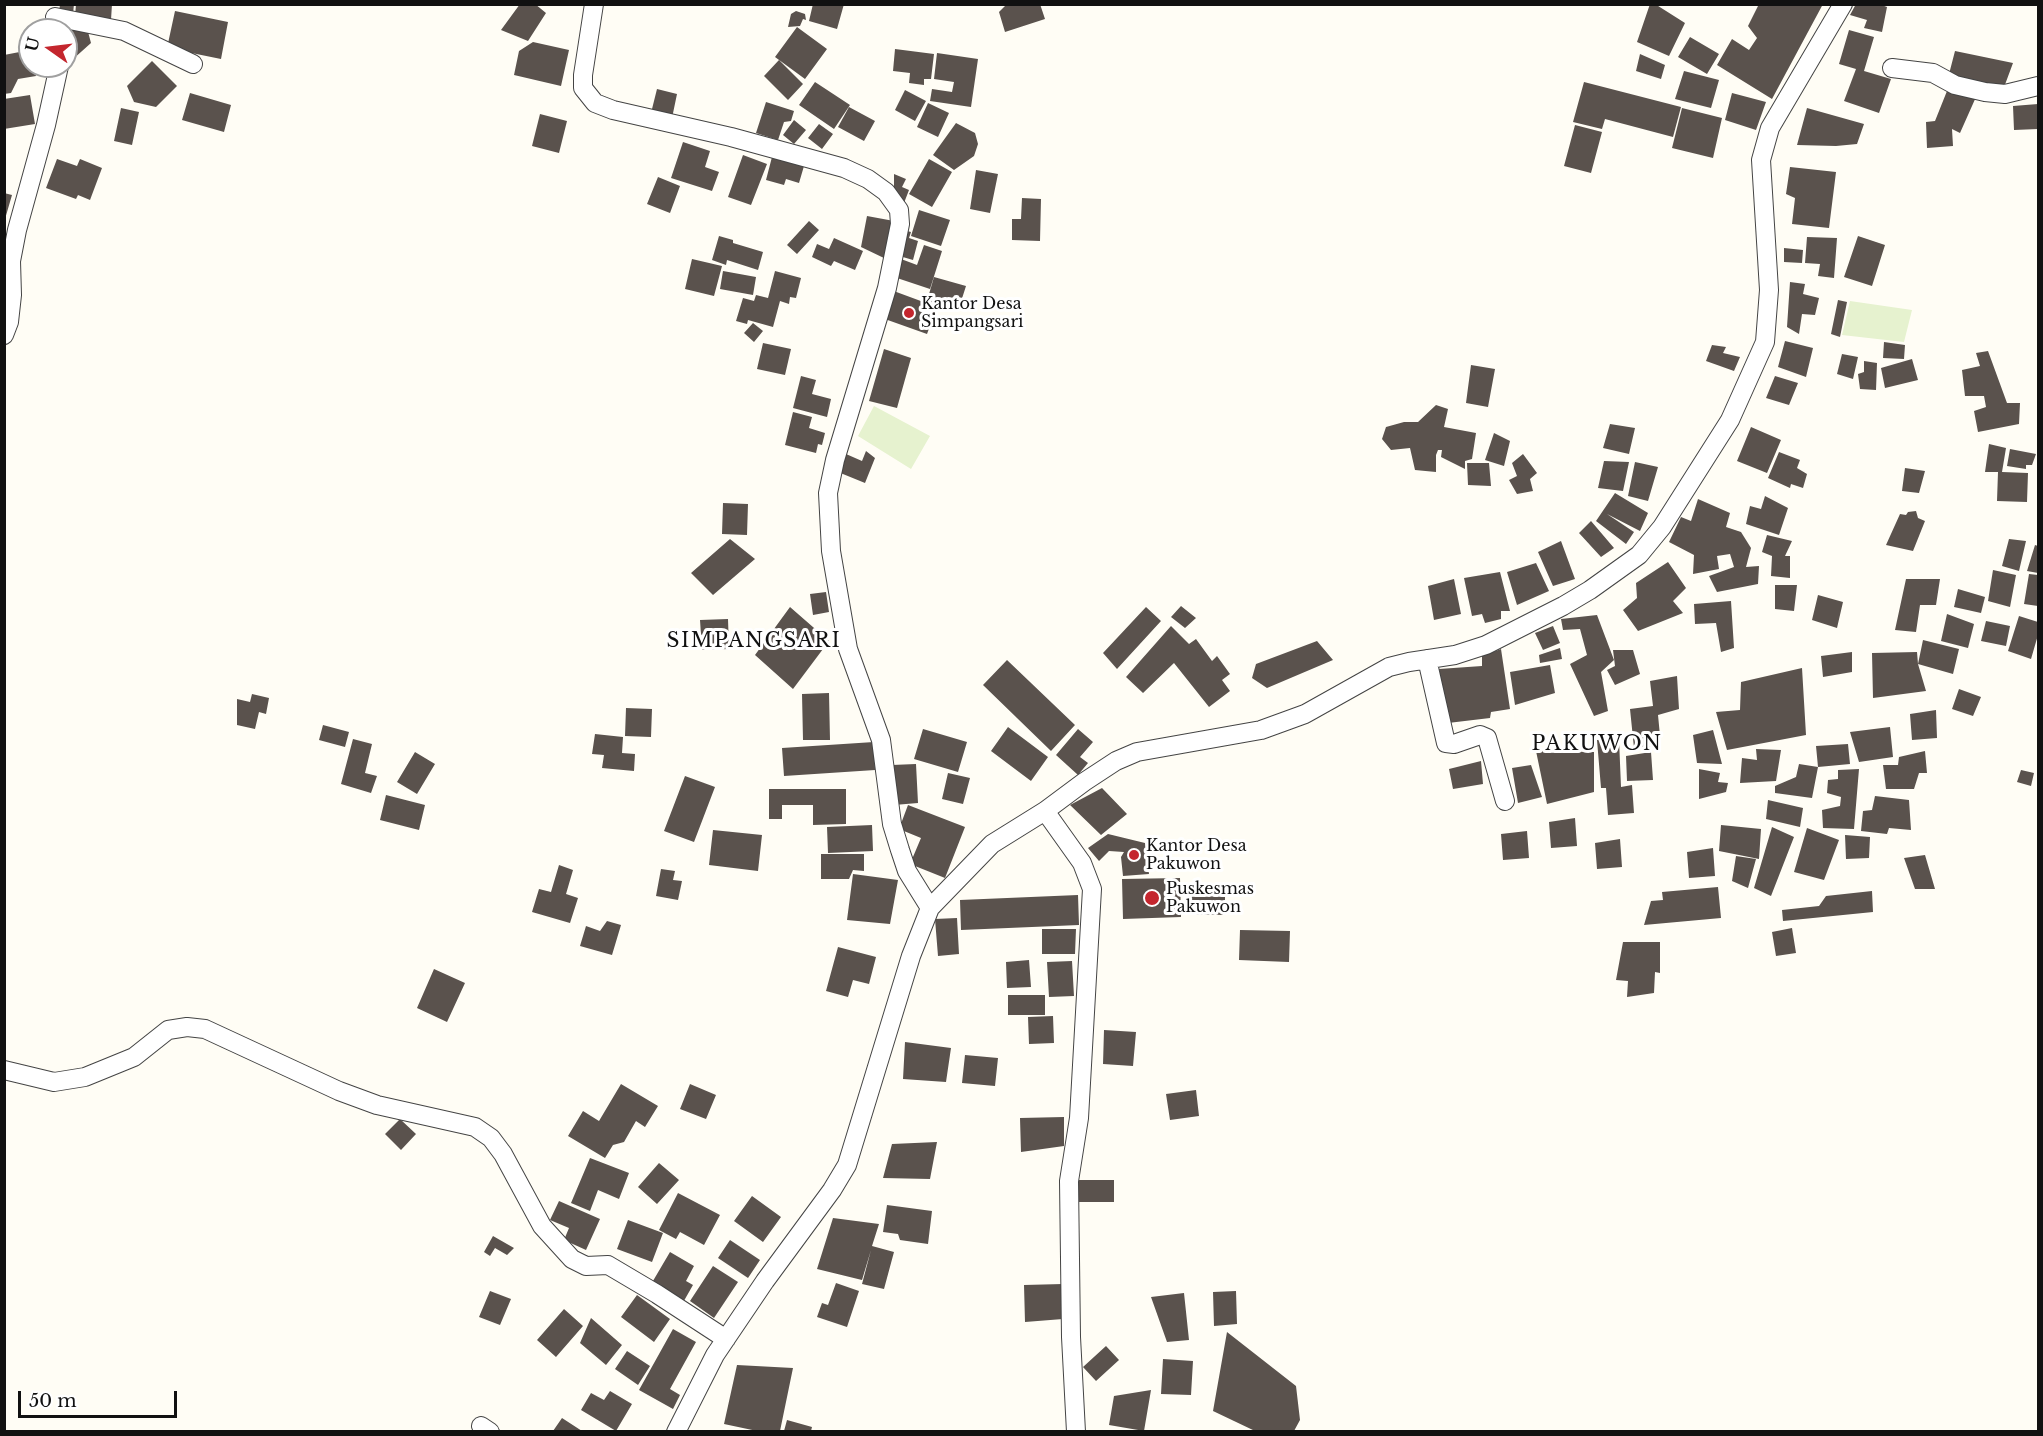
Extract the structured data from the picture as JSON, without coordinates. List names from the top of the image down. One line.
{"districts":["SIMPANGSARI","PAKUWON"],"places":["Kantor Desa Simpangsari","Kantor Desa Pakuwon","Puskesmas Pakuwon"],"scale_bar":"50 m","north":"left"}
